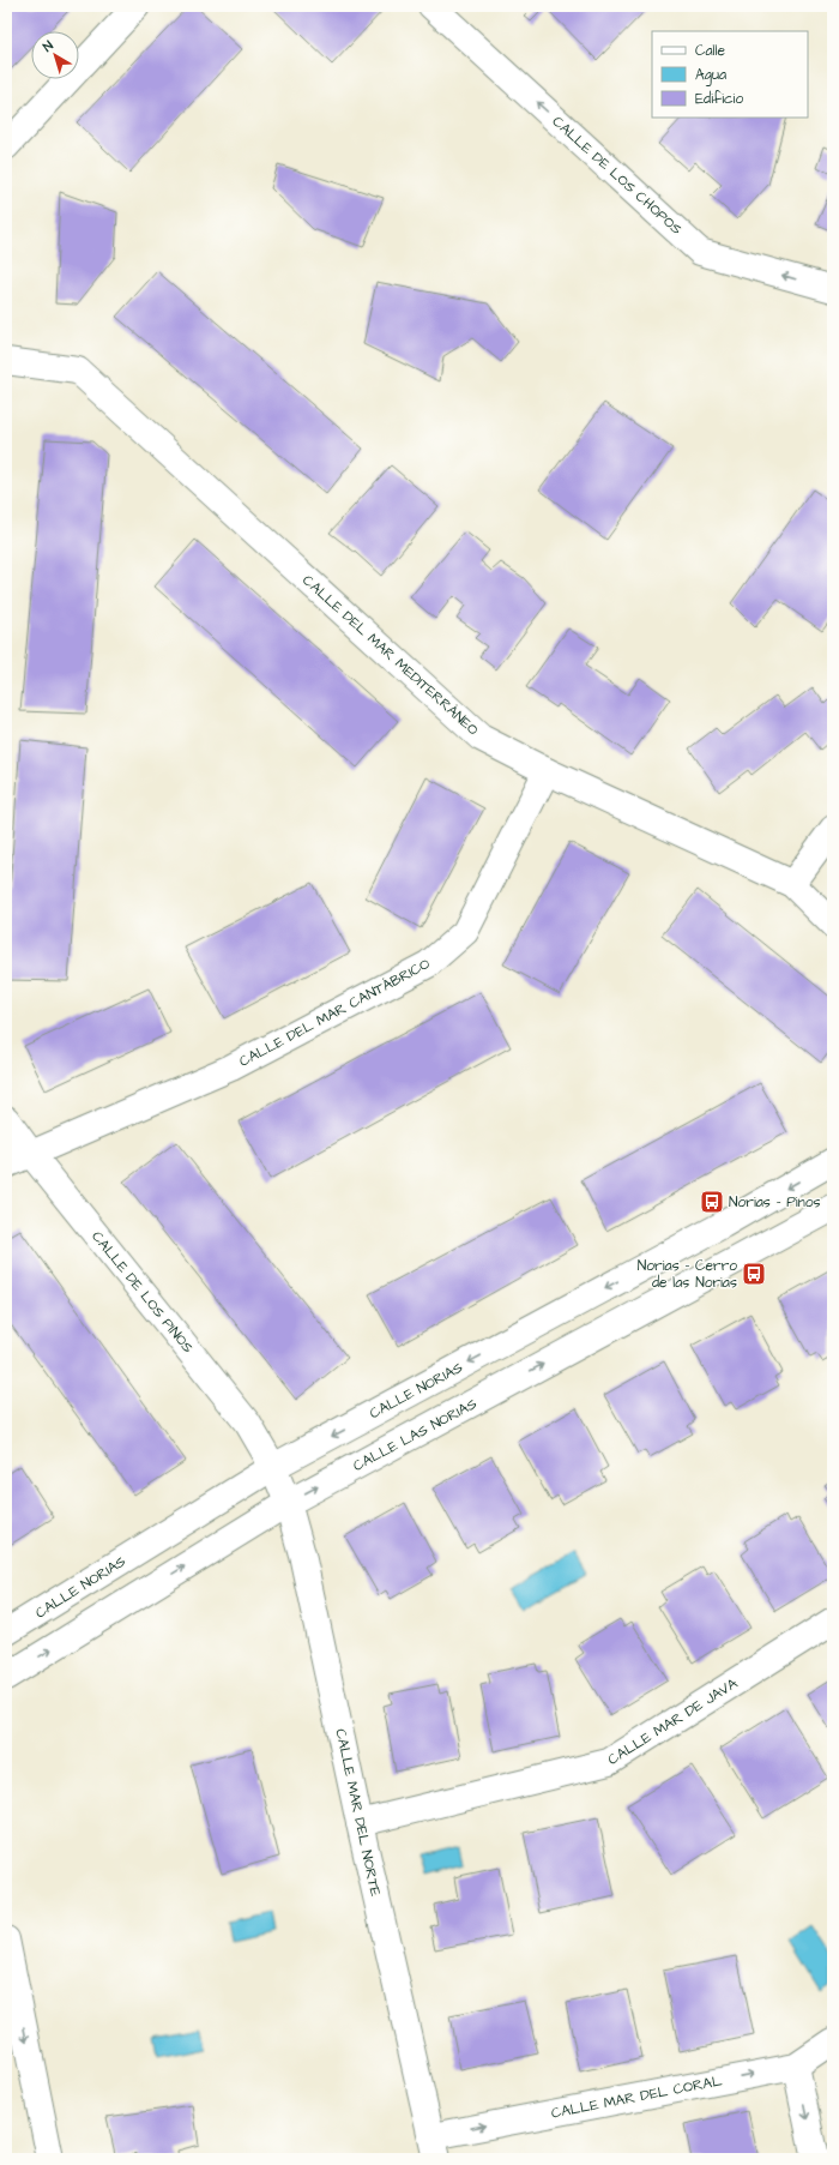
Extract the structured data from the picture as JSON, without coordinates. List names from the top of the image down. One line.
{"streets":{"street":["CALLE DE LOS CHOPOS","CALLE DEL MAR MEDITERRÁNEO","CALLE DEL MAR CANTÁBRICO","CALLE DE LOS PINOS","CALLE NORIAS","CALLE LAS NORIAS","CALLE MAR DE JAVA","CALLE MAR DEL NORTE","CALLE MAR DEL CORAL"]},"crossings":[["CALLE DEL MAR MEDITERRÁNEO","CALLE DEL MAR CANTÁBRICO"],["CALLE DEL MAR CANTÁBRICO","CALLE DE LOS PINOS"],["CALLE DE LOS PINOS","CALLE NORIAS"],["CALLE DE LOS PINOS","CALLE MAR DEL NORTE"],["CALLE NORIAS","CALLE MAR DEL NORTE"],["CALLE LAS NORIAS","CALLE MAR DEL NORTE"],["CALLE MAR DE JAVA","CALLE MAR DEL NORTE"],["CALLE MAR DEL NORTE","CALLE MAR DEL CORAL"]],"one_way":["CALLE DE LOS CHOPOS","CALLE NORIAS","CALLE LAS NORIAS","CALLE MAR DEL CORAL"],"places":{"bus stop":["Norias - Pinos","Norias - Cerro de las Norias"]},"legend":["Calle","Agua","Edificio"],"north":"top left"}
